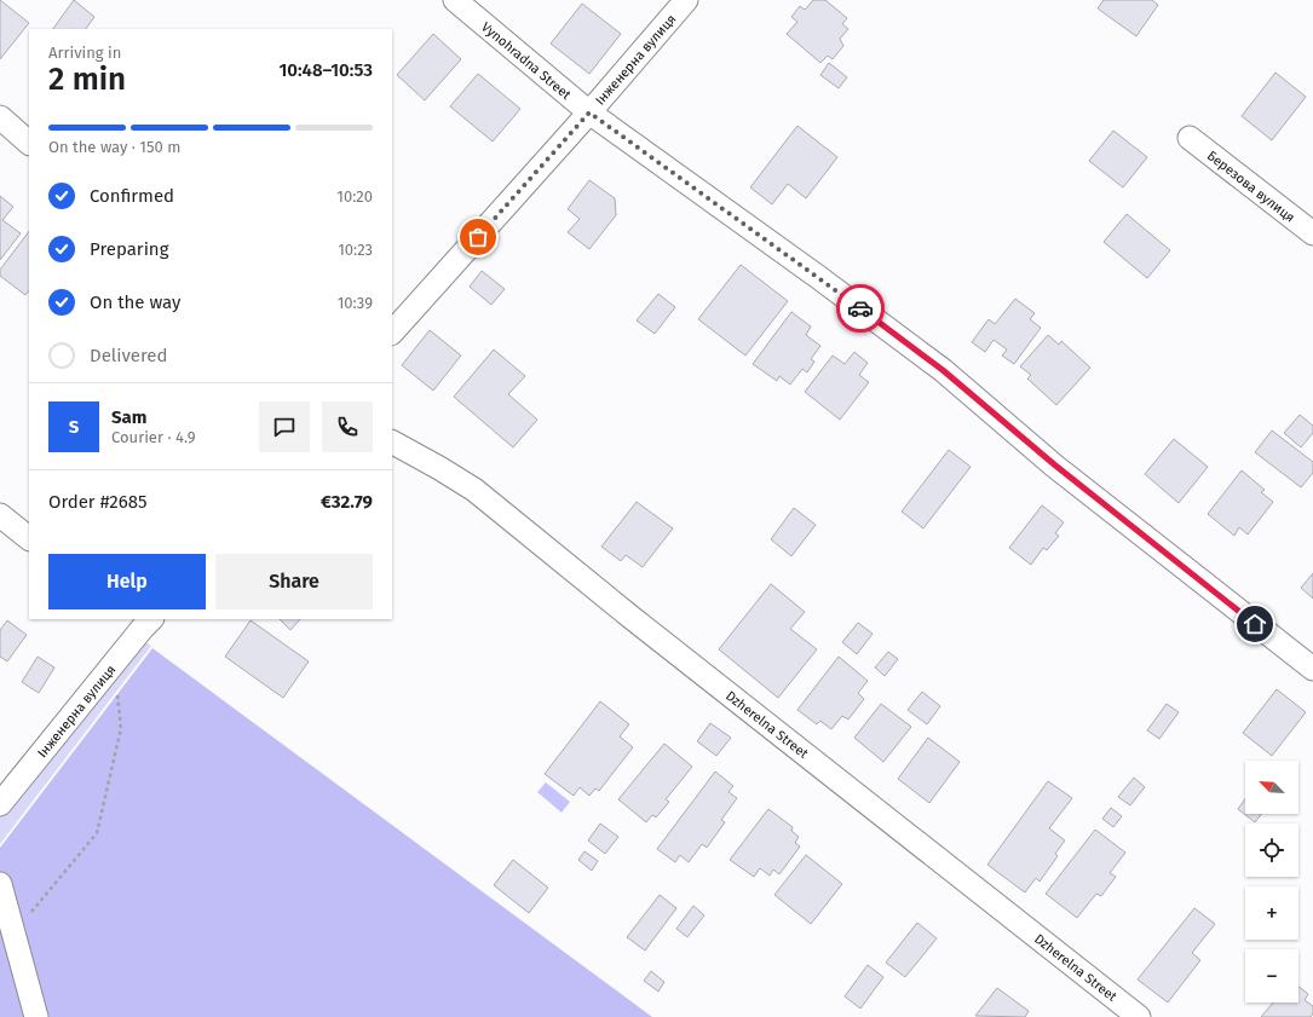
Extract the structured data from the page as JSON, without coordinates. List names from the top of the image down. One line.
{"streets":{"street":["Інженерна вулиця","Vynohradna Street","Березова вулиця","Dzherelna Street"]},"crossings":[["Інженерна вулиця","Vynohradna Street"]],"north":"top left","page":{"heading":["2 min","Arriving in","10:48–10:53"],"panel":["Sam","Courier · 4.9","Order #2685","€32.79"],"bar":"On the way · 150 m","list":[["Confirmed","10:20"],["Preparing","10:23"],["On the way","10:39"],"Delivered"],"round":"S","buttons":["Help","Share"],"map_buttons":["+","−"]}}
